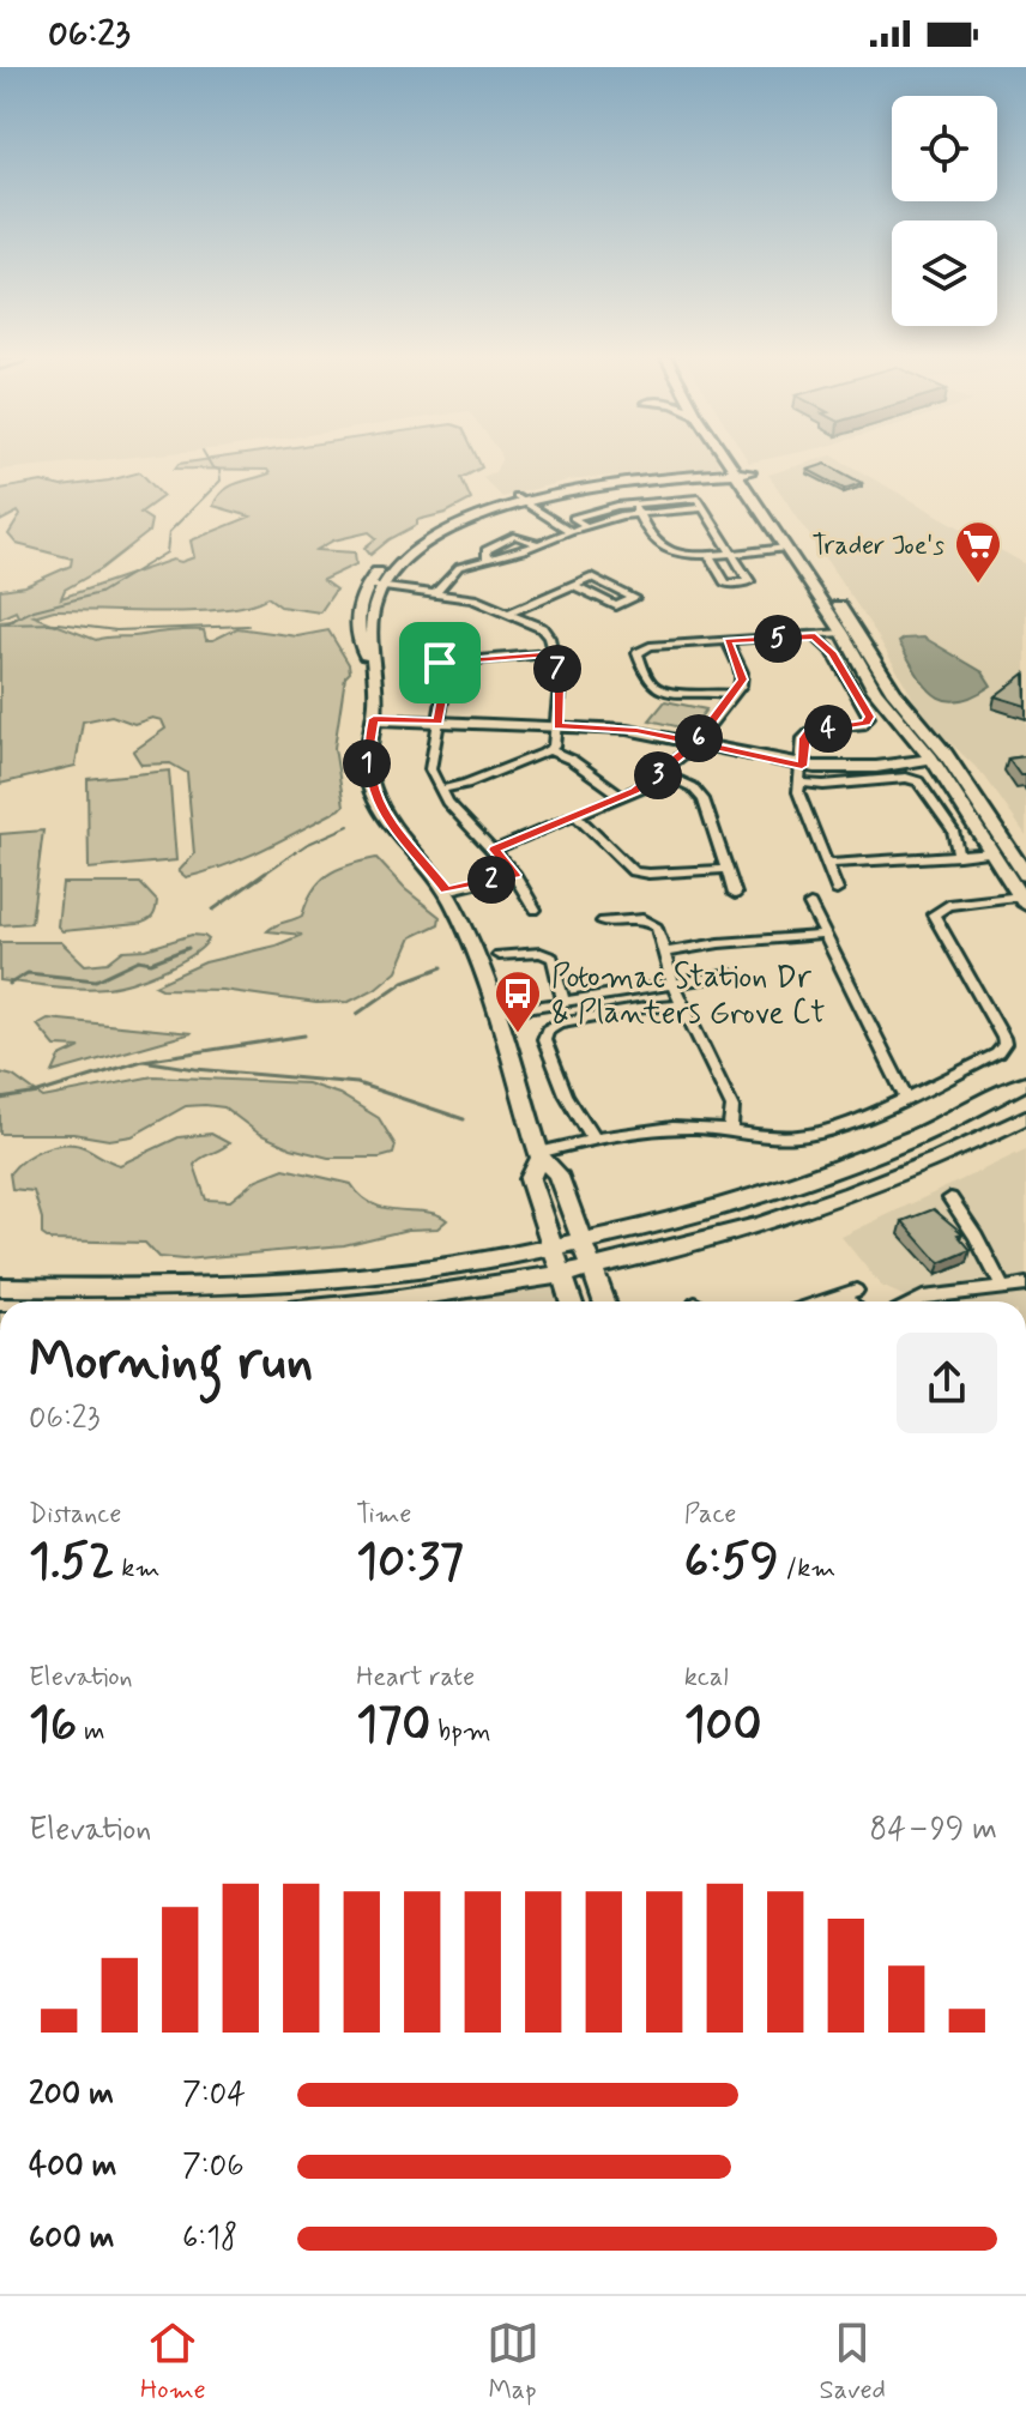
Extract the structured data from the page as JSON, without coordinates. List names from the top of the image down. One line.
{"places":{"supermarket":["Trader Joe's"],"bus stop":["Potomac Station Dr & Planters Grove Ct"]},"page":{"status":"06:23","pins":["5","7","4","6","1","3","2"],"heading":["Morning run","06:23"],"stats":[["Distance","1.52 km"],["Time","10:37"],["Pace","6:59 /km"],["Elevation","16 m"],["Heart rate","170 bpm"],["kcal","100"]],"chart":["Elevation","84–99 m"],"list":[{"name":"200 m","note":"7:04"},{"name":"400 m","note":"7:06"},{"name":"600 m","note":"6:18"}],"tabs":["Home","Map","Saved"]}}
